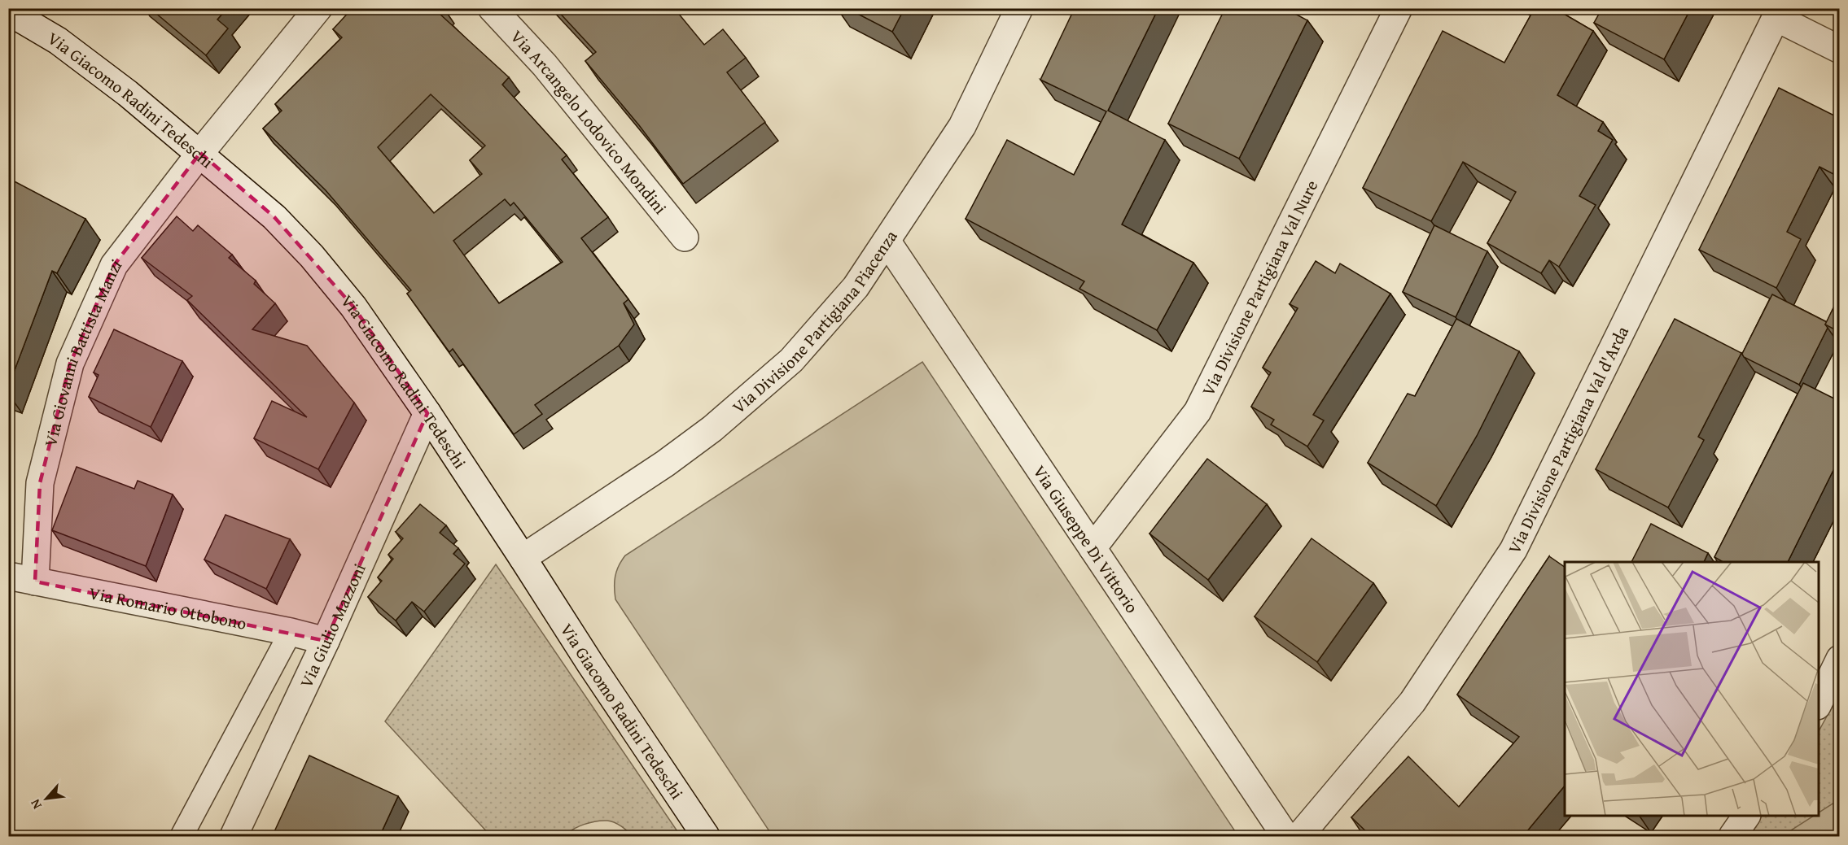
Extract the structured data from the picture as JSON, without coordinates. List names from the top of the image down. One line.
{"streets":{"street":["Via Giacomo Radini Tedeschi","Via Arcangelo Lodovico Mondini","Via Divisione Partigiana Val Nure","Via Divisione Partigiana Piacenza","Via Giovanni Battista Manzi","Via Divisione Partigiana Val d'Arda","Via Giuseppe Di Vittorio","Via Romario Ottobono","Via Giulio Mazzoni"]},"crossings":[["Via Giacomo Radini Tedeschi","Via Divisione Partigiana Piacenza"],["Via Giacomo Radini Tedeschi","Via Giovanni Battista Manzi"],["Via Giacomo Radini Tedeschi","Via Giulio Mazzoni"],["Via Divisione Partigiana Val Nure","Via Giuseppe Di Vittorio"],["Via Divisione Partigiana Piacenza","Via Giuseppe Di Vittorio"],["Via Giovanni Battista Manzi","Via Romario Ottobono"],["Via Romario Ottobono","Via Giulio Mazzoni"]],"north":"bottom left"}
